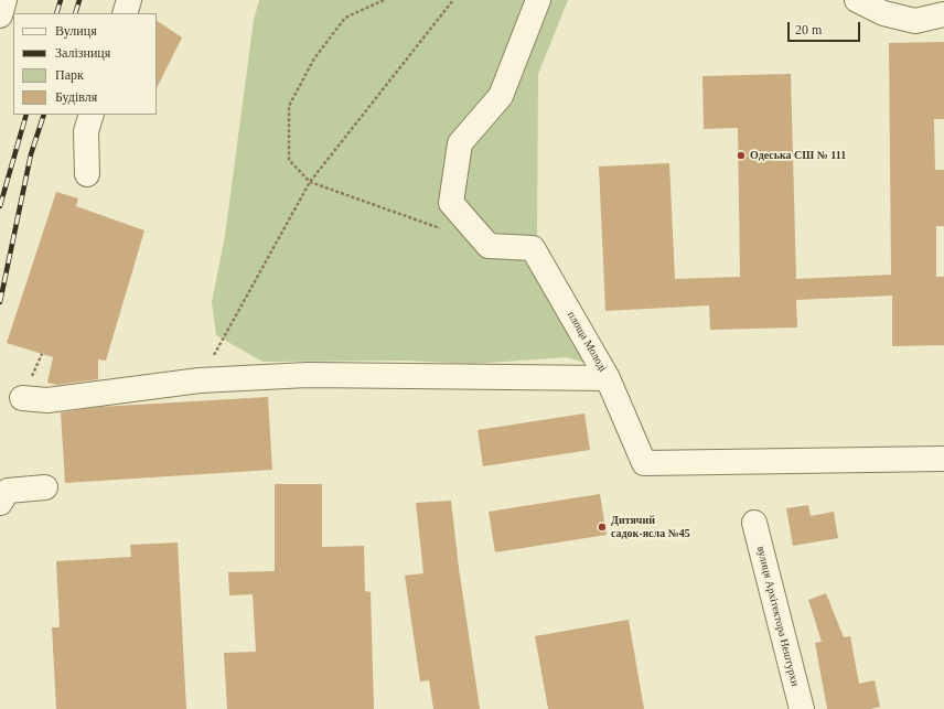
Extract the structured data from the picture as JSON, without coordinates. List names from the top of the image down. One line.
{"streets":{"street":["площа Молоді","вулиця Архітектора Нештурхи"]},"places":["Одеська СШ № 111","Дитячий садок-ясла №45"],"legend":["Вулиця","Залізниця","Парк","Будівля"],"scale_bar":"20 m"}
